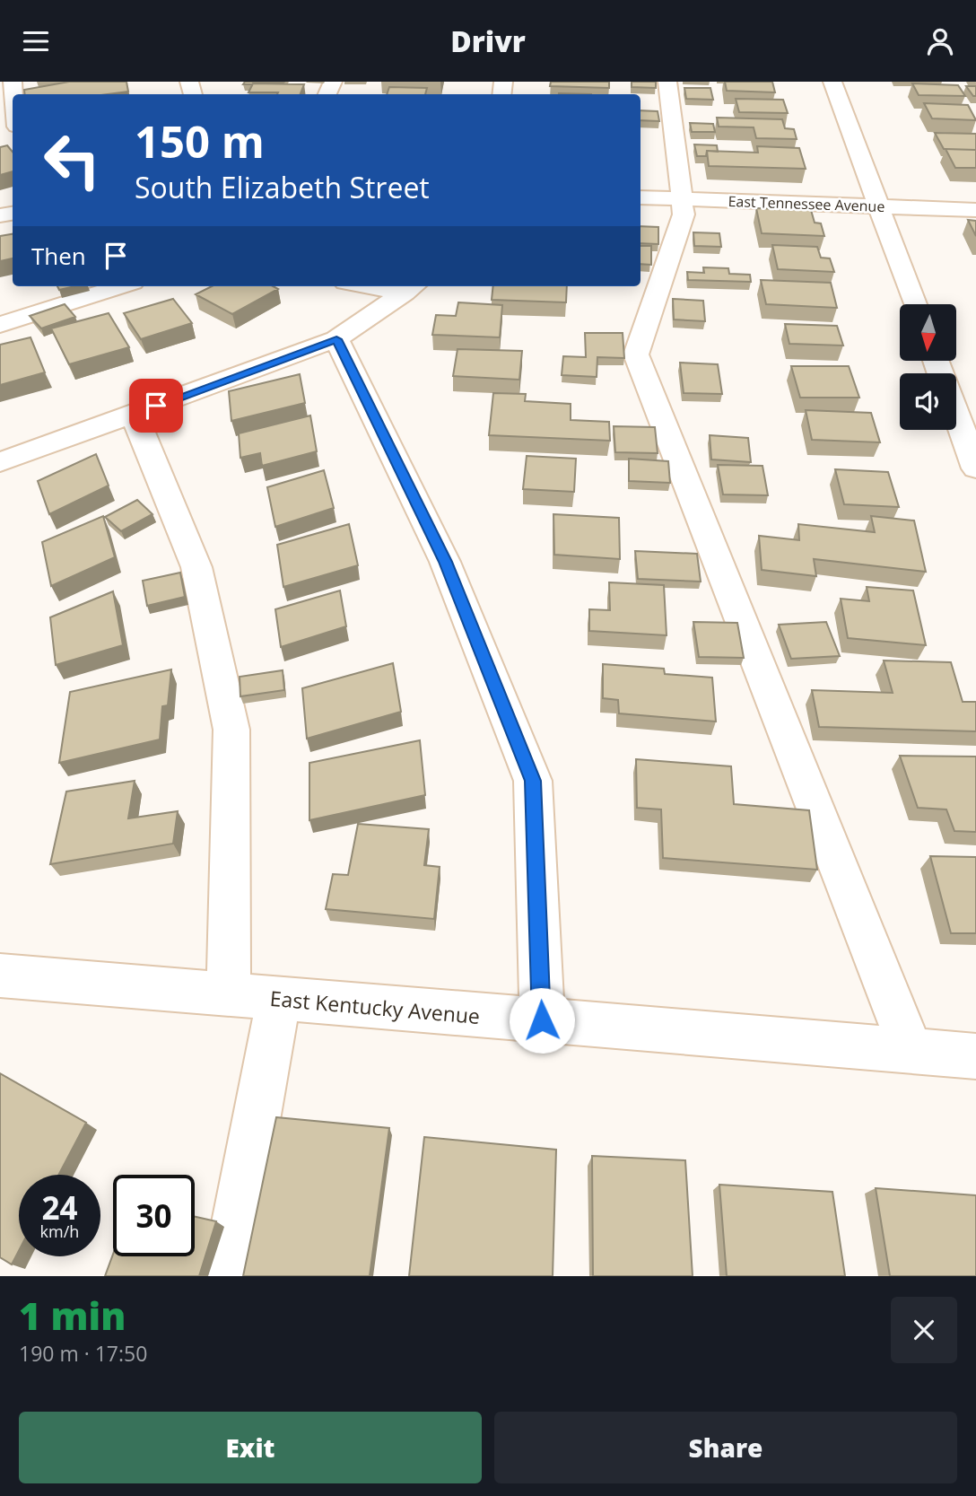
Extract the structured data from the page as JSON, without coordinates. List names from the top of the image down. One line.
{"streets":{"street":["East Tennessee Avenue","East Kentucky Avenue"]},"north":"bottom","page":{"header":"Drivr","turn":["150 m","South Elizabeth Street"],"then":"Then","speed":"24 km/h","limit":"30","heading":["1 min","190 m · 17:50"],"buttons":["Exit","Share"]}}
